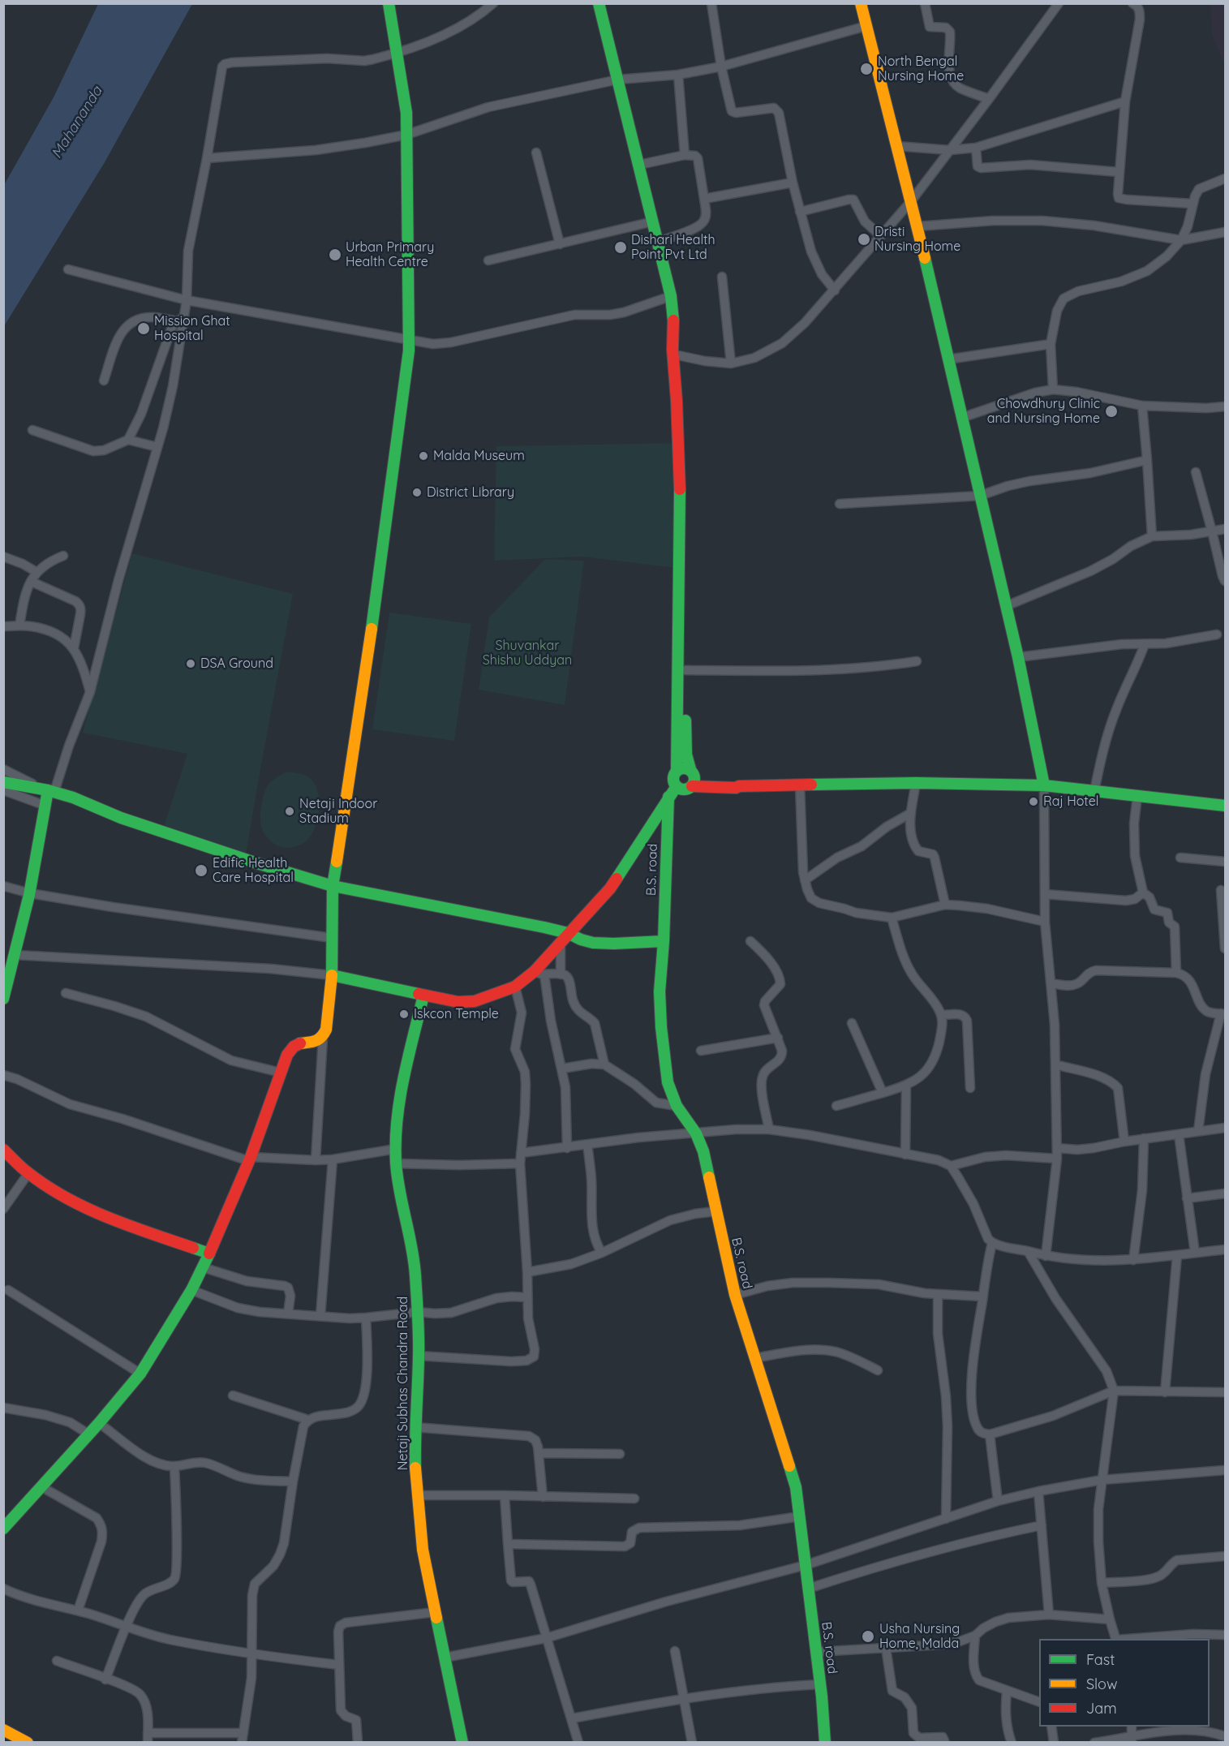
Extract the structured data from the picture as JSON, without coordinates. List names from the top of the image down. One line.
{"streets":{"main road":["B.S. road","Netaji Subhas Chandra Road"]},"water":["Mahananda"],"parks":["Shuvankar Shishu Uddyan"],"places":["North Bengal Nursing Home","Dristi Nursing Home","Dishari Health Point Pvt Ltd","Urban Primary Health Centre","Mission Ghat Hospital","Chowdhury Clinic and Nursing Home","Malda Museum","District Library","DSA Ground","Raj Hotel","Netaji Indoor Stadium","Edific Health Care Hospital","Iskcon Temple","Usha Nursing Home, Malda"],"legend":["Fast","Slow","Jam"]}
